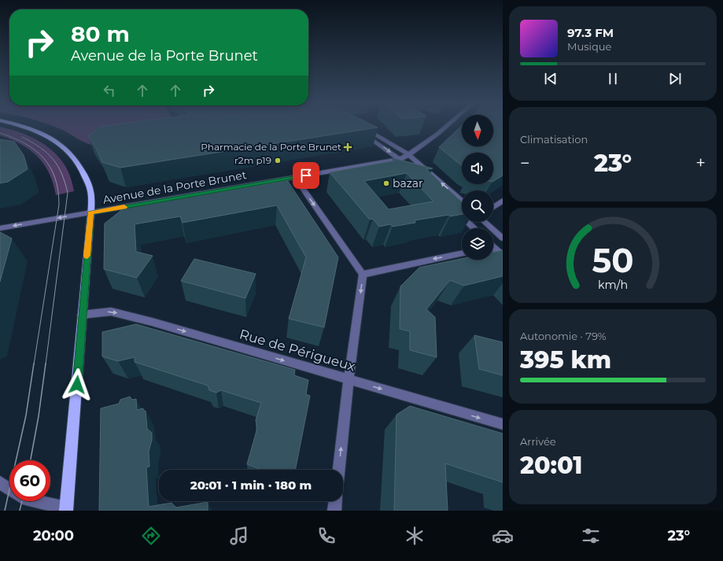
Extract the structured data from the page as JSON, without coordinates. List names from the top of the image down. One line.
{"streets":{"street":["Avenue de la Porte Brunet","Rue de Périgueux"]},"one_way":["Rue de Périgueux"],"places":{"health":["Pharmacie de la Porte Brunet"],"other":["r2m p19","bazar"]},"north":"bottom","page":{"turn":["80 m","Avenue de la Porte Brunet"],"song":["97.3 FM","Musique"],"tile":["Climatisation",["Autonomie · 79%","395 km"],["Arrivée","20:01"]],"heat":["−","23°","+"],"limit":"60","trip":"20:01 · 1 min · 180 m","tabs":["20:00","23°"],"gauge":["50","km/h"]}}
